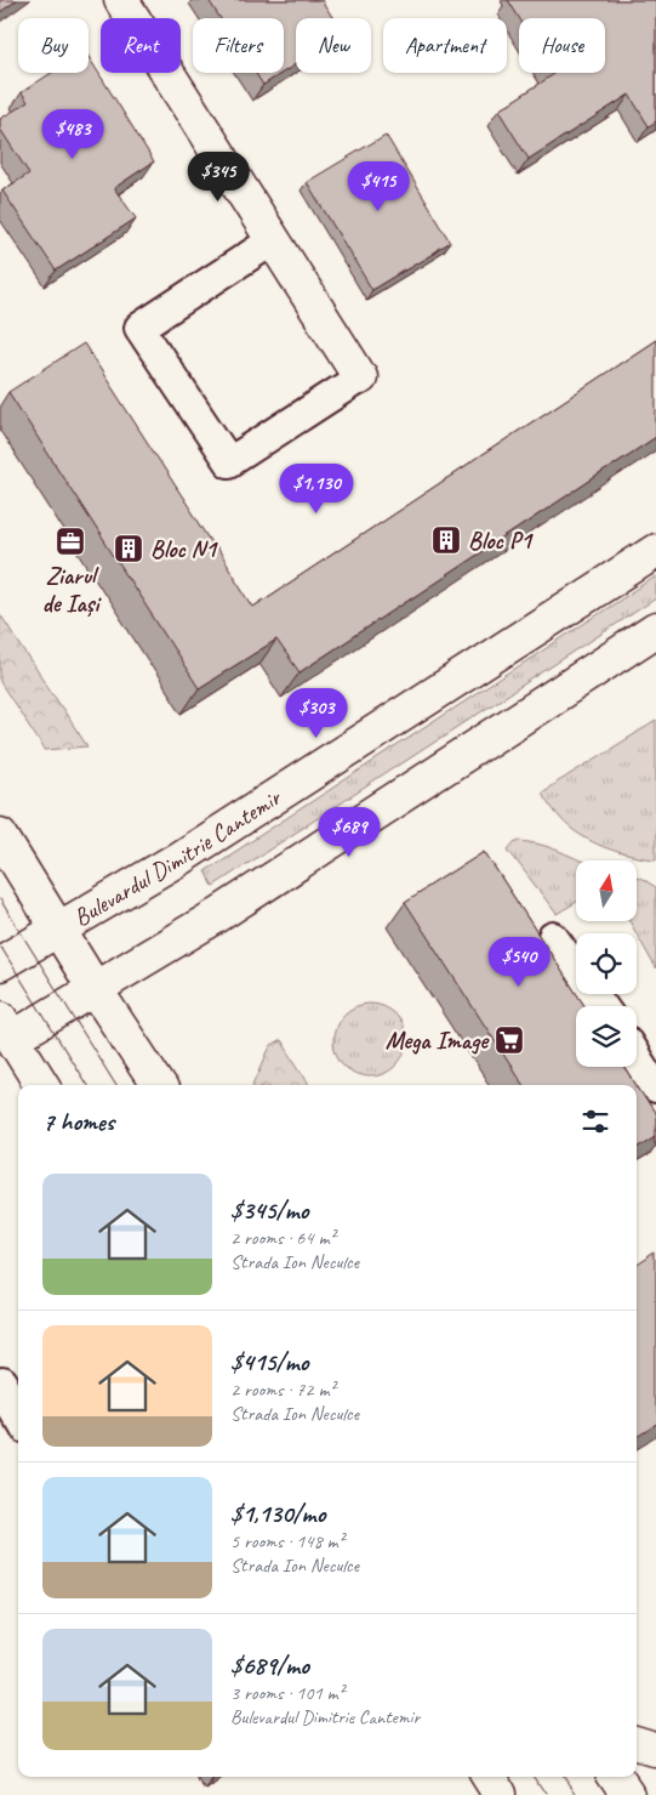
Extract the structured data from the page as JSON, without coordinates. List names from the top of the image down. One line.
{"streets":{"main road":["Bulevardul Dimitrie Cantemir"]},"places":{"building":["Bloc P1","Bloc N1"],"office":["Ziarul de Iași"],"supermarket":["Mega Image"]},"north":"top","page":{"chip":["Buy","Rent","Filters","New","Apartment","House"],"price":["$483","$345","$415","$1,130","$303","$689","$540"],"heading":"7 homes","list":[{"name":"$345/mo","note":"2 rooms · 64 m² · Strada Ion Neculce"},{"name":"$415/mo","note":"2 rooms · 72 m² · Strada Ion Neculce"},{"name":"$1,130/mo","note":"5 rooms · 148 m² · Strada Ion Neculce"},{"name":"$689/mo","note":"3 rooms · 101 m² · Bulevardul Dimitrie Cantemir"}]}}
